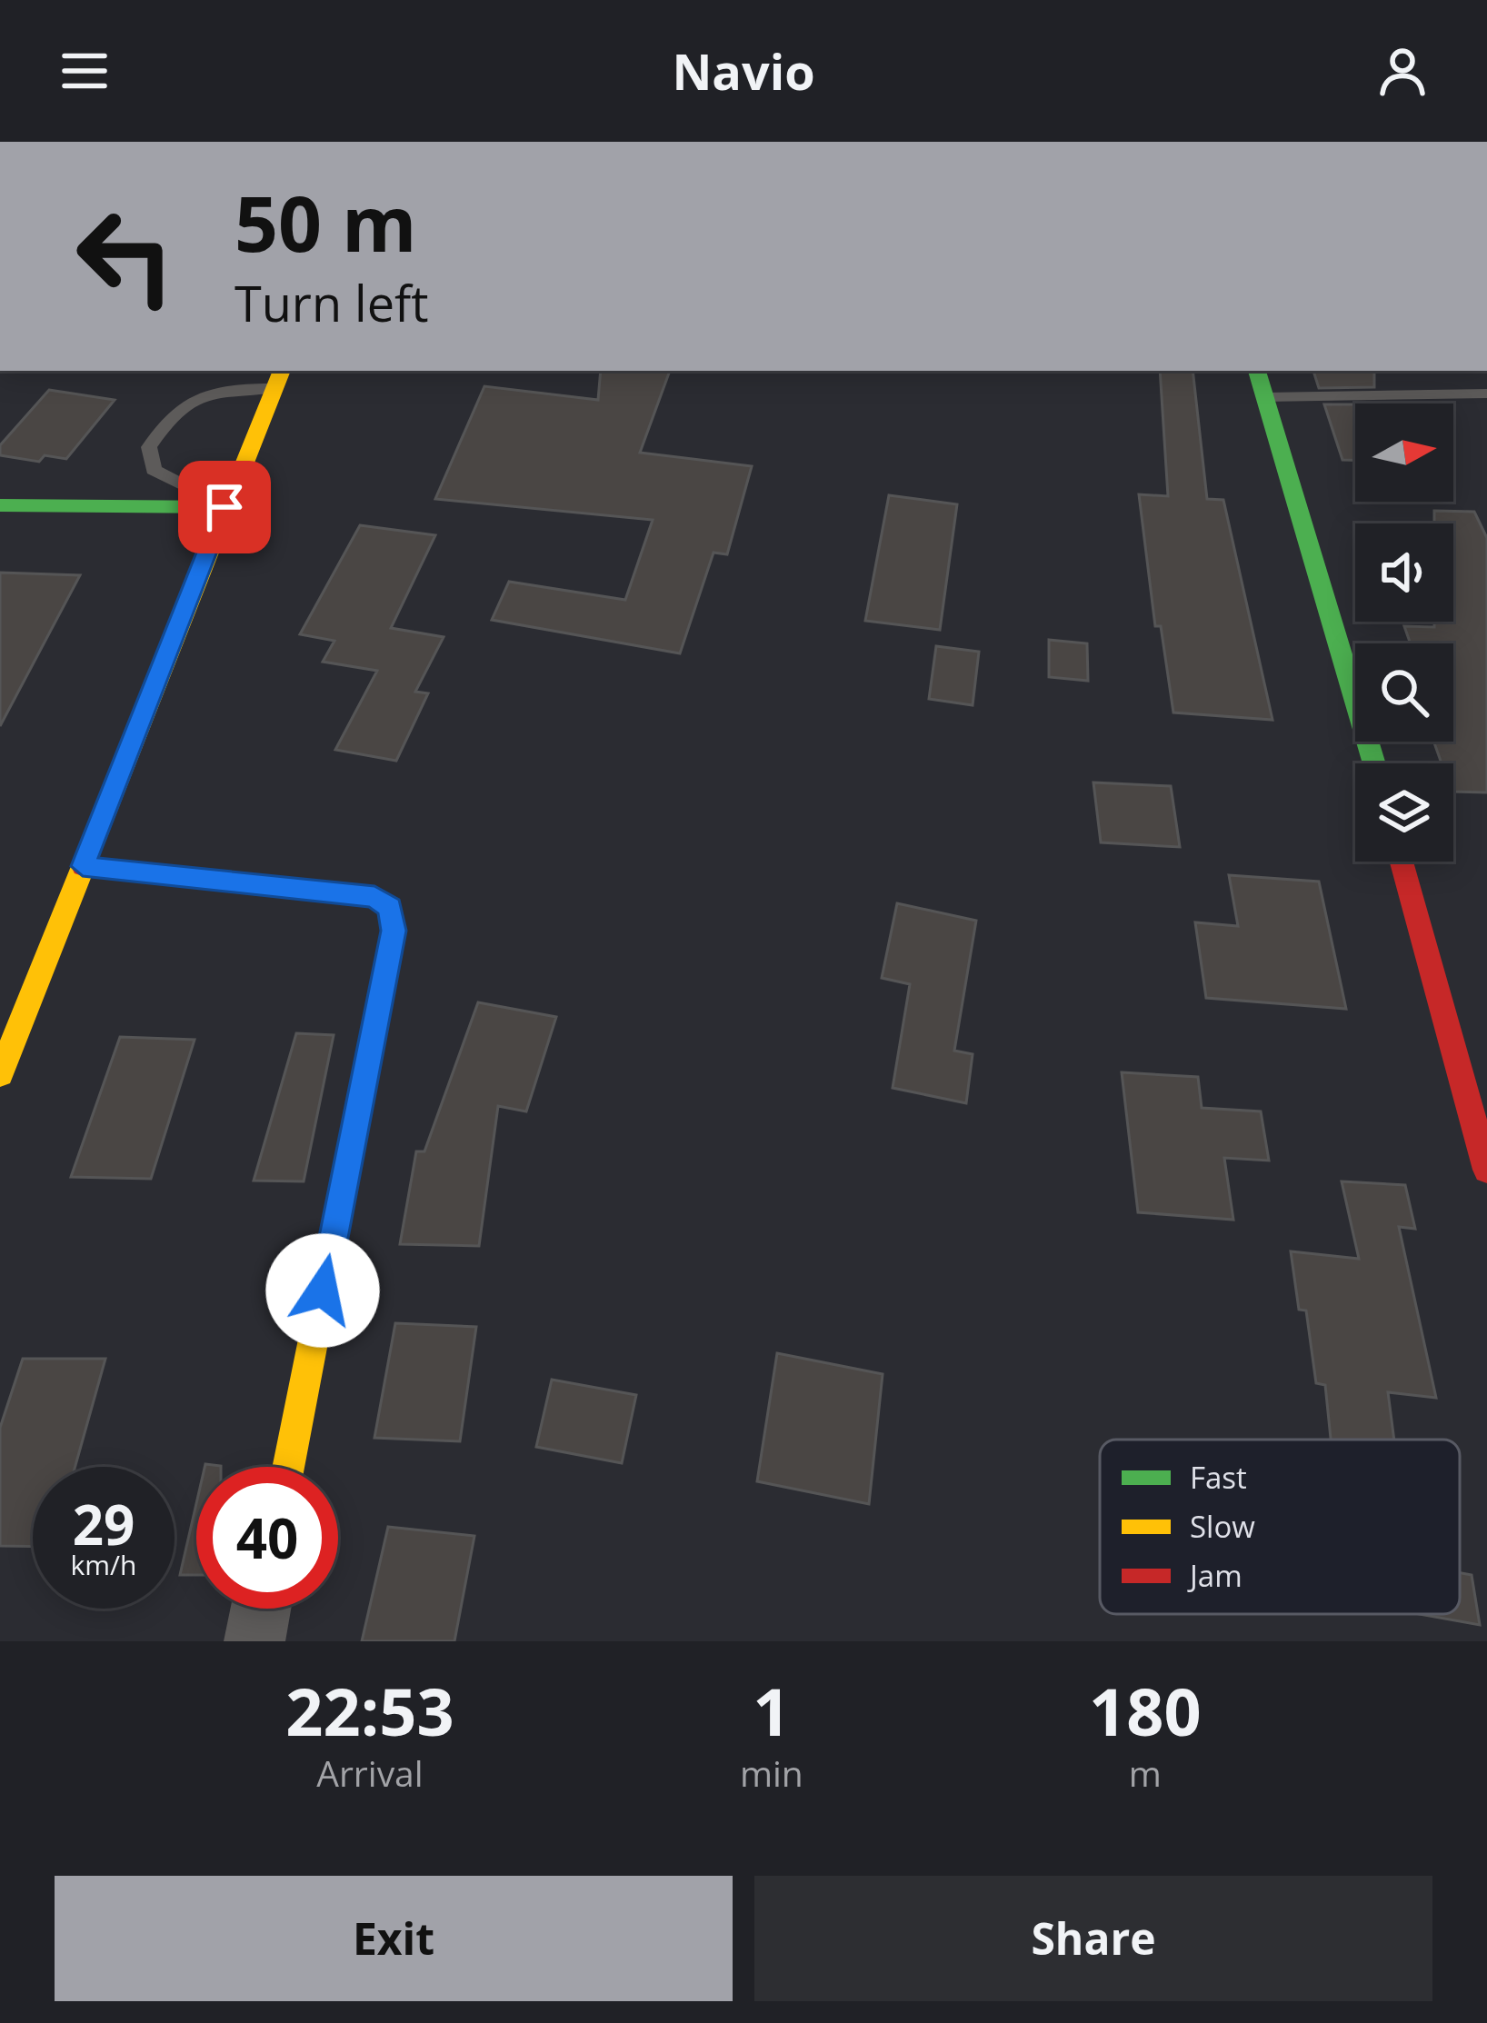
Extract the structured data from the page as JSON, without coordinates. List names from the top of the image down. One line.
{"legend":["Fast","Slow","Jam"],"north":"right","page":{"header":"Navio","turn":["50 m","Turn left"],"speed":"29 km/h","limit":"40","eta":["22:53","Arrival","1","min","180","m"],"buttons":["Exit","Share"]}}
